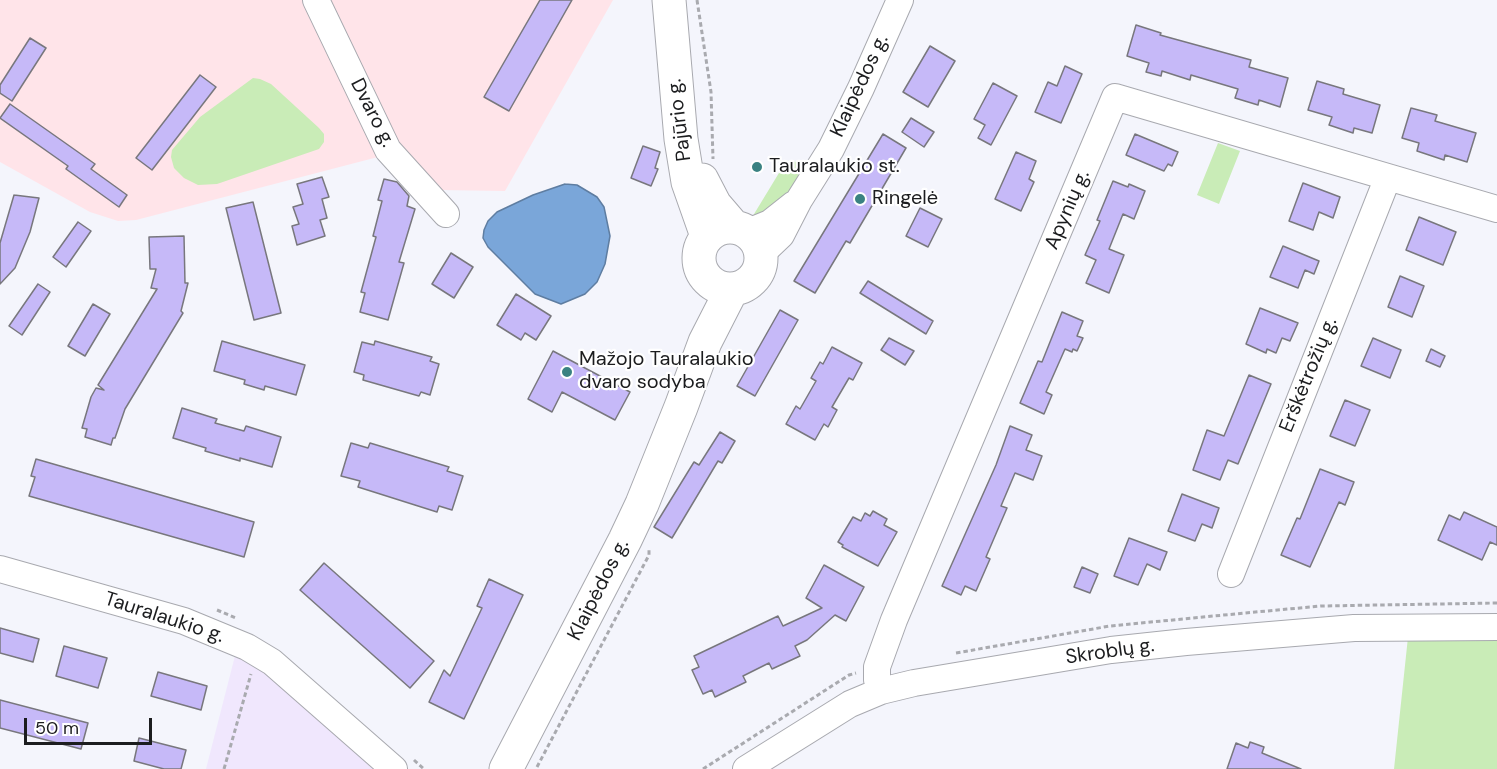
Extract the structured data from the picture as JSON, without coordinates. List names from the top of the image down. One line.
{"streets":{"main road":["Klaipėdos g.","Pajūrio g."],"street":["Dvaro g.","Apynių g.","Erškėtrožių g.","Tauralaukio g.","Skroblų g."]},"crossings":[["Klaipėdos g.","Pajūrio g."],["Apynių g.","Erškėtrožių g."],["Apynių g.","Skroblų g."]],"places":["Tauralaukio st.","Ringelė","Mažojo Tauralaukio dvaro sodyba"],"scale_bar":"50 m"}
